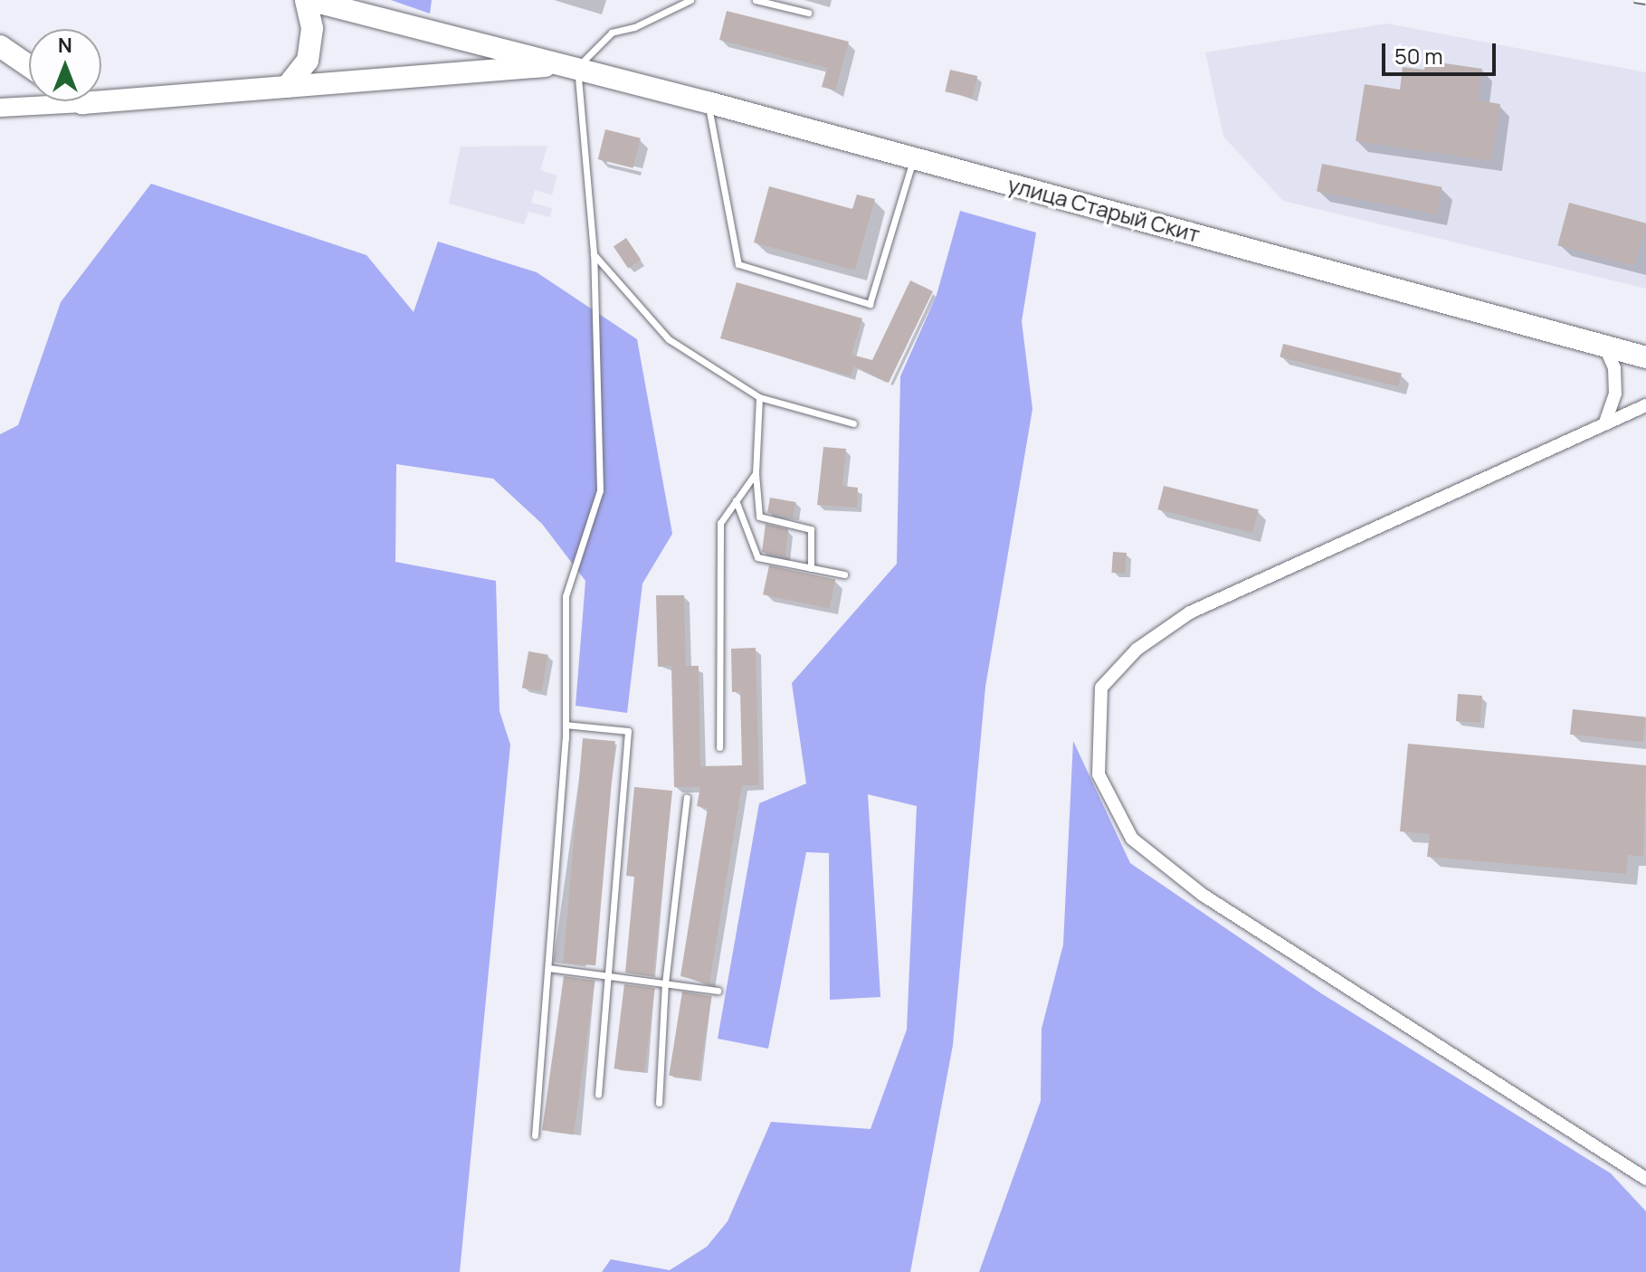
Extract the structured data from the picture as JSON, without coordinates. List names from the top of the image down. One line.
{"streets":{"highway":["улица Старый Скит"]},"scale_bar":"50 m","north":"top"}
